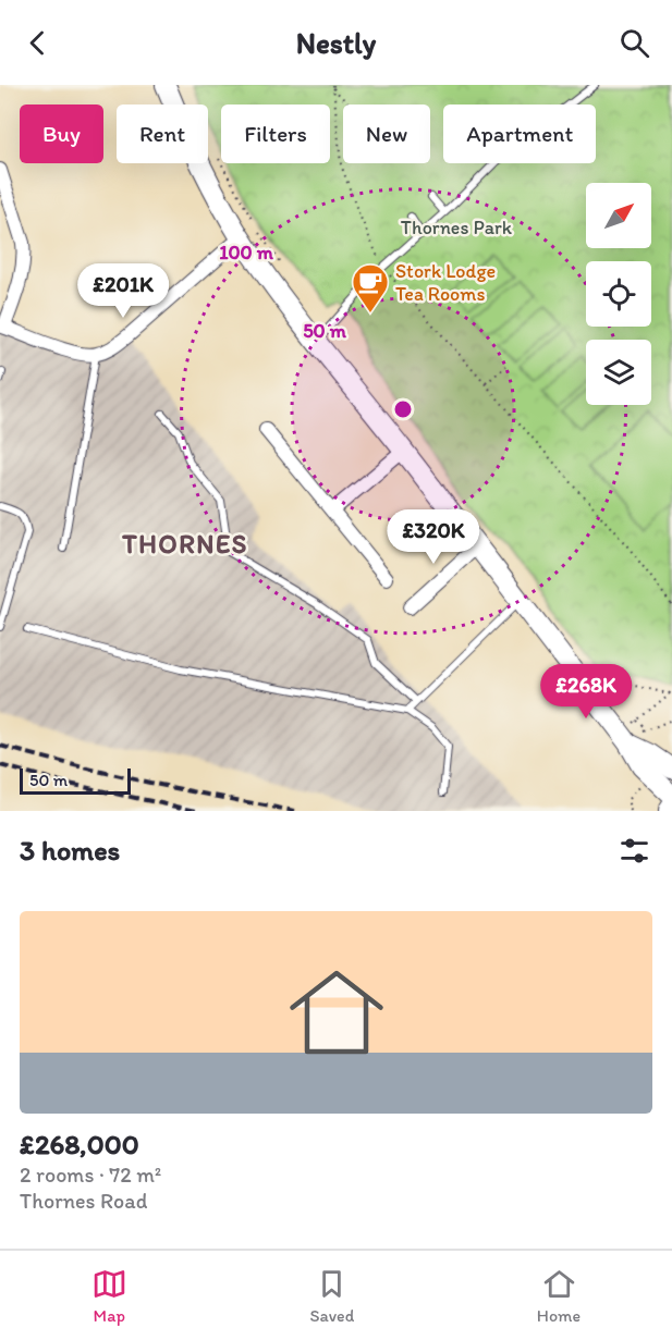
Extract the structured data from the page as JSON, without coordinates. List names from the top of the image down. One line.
{"districts":["THORNES"],"parks":["Thornes Park"],"places":{"cafe":["Stork Lodge Tea Rooms"]},"scale_bar":"50 m","north":"top right","page":{"header":"Nestly","chip":["Buy","Rent","Filters","New","Apartment"],"price":["£201K","£320K","£268K"],"scale":"50 m","heading":"3 homes","list":[{"name":"£268,000","note":"2 rooms · 72 m² · Thornes Road"}],"tabs":["Map","Saved","Home"]},"rings":["100 m","50 m"]}
